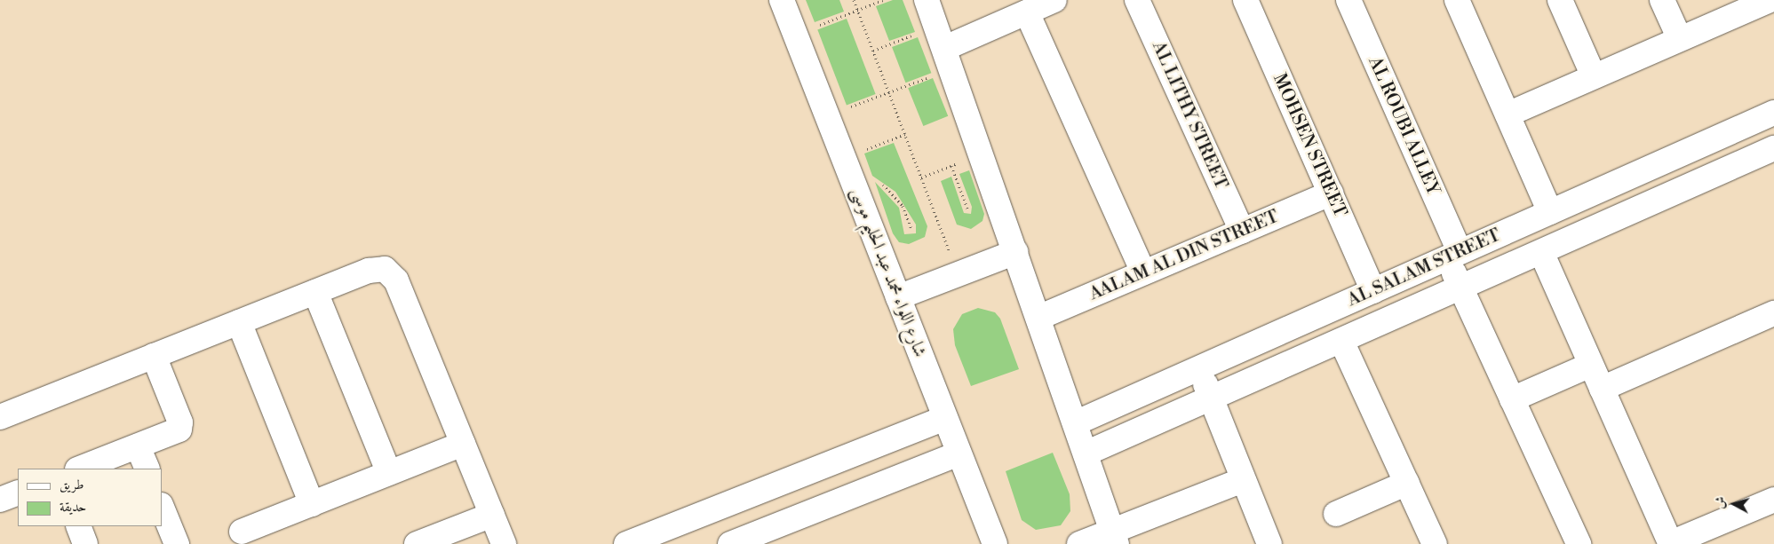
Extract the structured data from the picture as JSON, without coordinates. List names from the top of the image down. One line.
{"streets":{"street":["AL LITHY STREET","AL ROUBI ALLEY","MOHSEN STREET","AALAM AL DIN STREET","AL SALAM STREET","شارع اللواء محمد عبد الحليم موسى"]},"crossings":[["AL LITHY STREET","AALAM AL DIN STREET"],["AL ROUBI ALLEY","AL SALAM STREET"],["MOHSEN STREET","AALAM AL DIN STREET"],["MOHSEN STREET","AL SALAM STREET"]],"legend":["طريق","حديقة"],"north":"left"}
